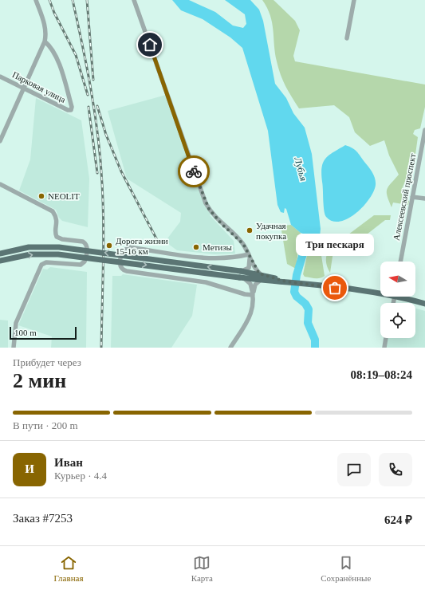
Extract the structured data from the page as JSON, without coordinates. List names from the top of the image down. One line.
{"streets":{"street":["Парковая улица","Алексеевский проспект"]},"water":["Лубья"],"places":["NEOLIT","Удачная покупка","Дорога жизни 15-16 км","Метизы","Три пескаря"],"scale_bar":"100 m","north":"left","page":{"bubble":"Три пескаря","scale":"100 m","heading":["2 мин","Прибудет через","08:19–08:24"],"panel":["Иван","Курьер · 4.4","Заказ #7253","624 ₽"],"bar":"В пути · 200 m","round":"И","tabs":["Главная","Карта","Сохранённые"]}}
